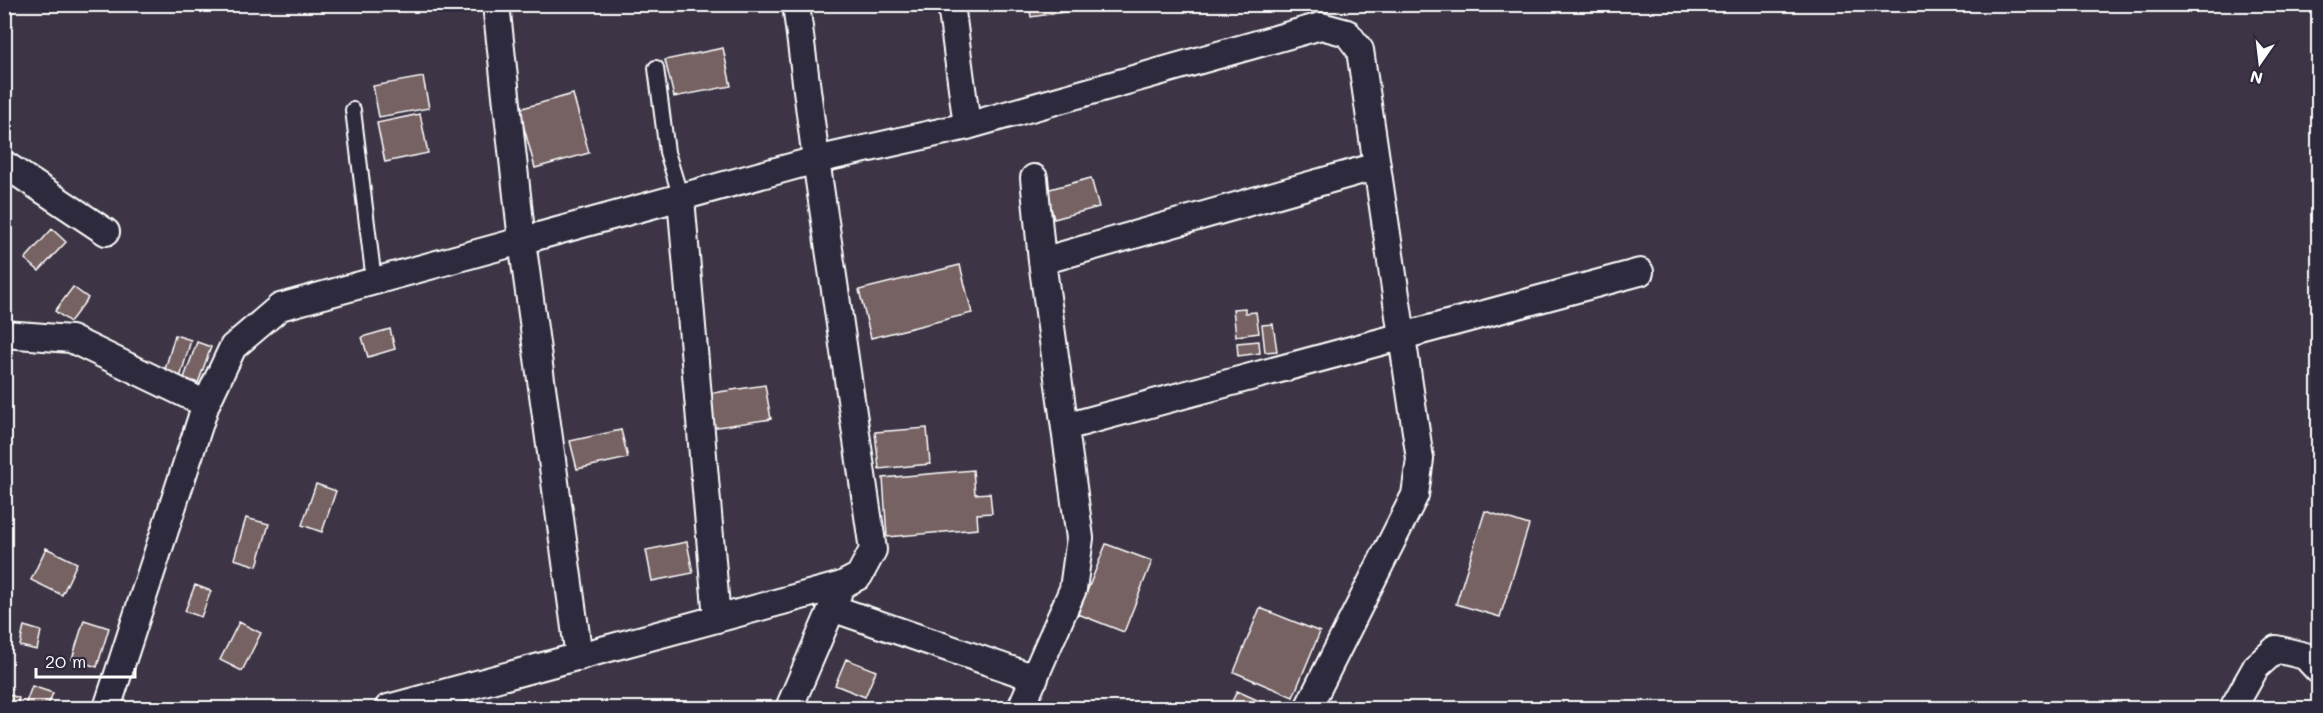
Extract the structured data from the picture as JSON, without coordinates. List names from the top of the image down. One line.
{"scale_bar":"20 m","north":"bottom"}
